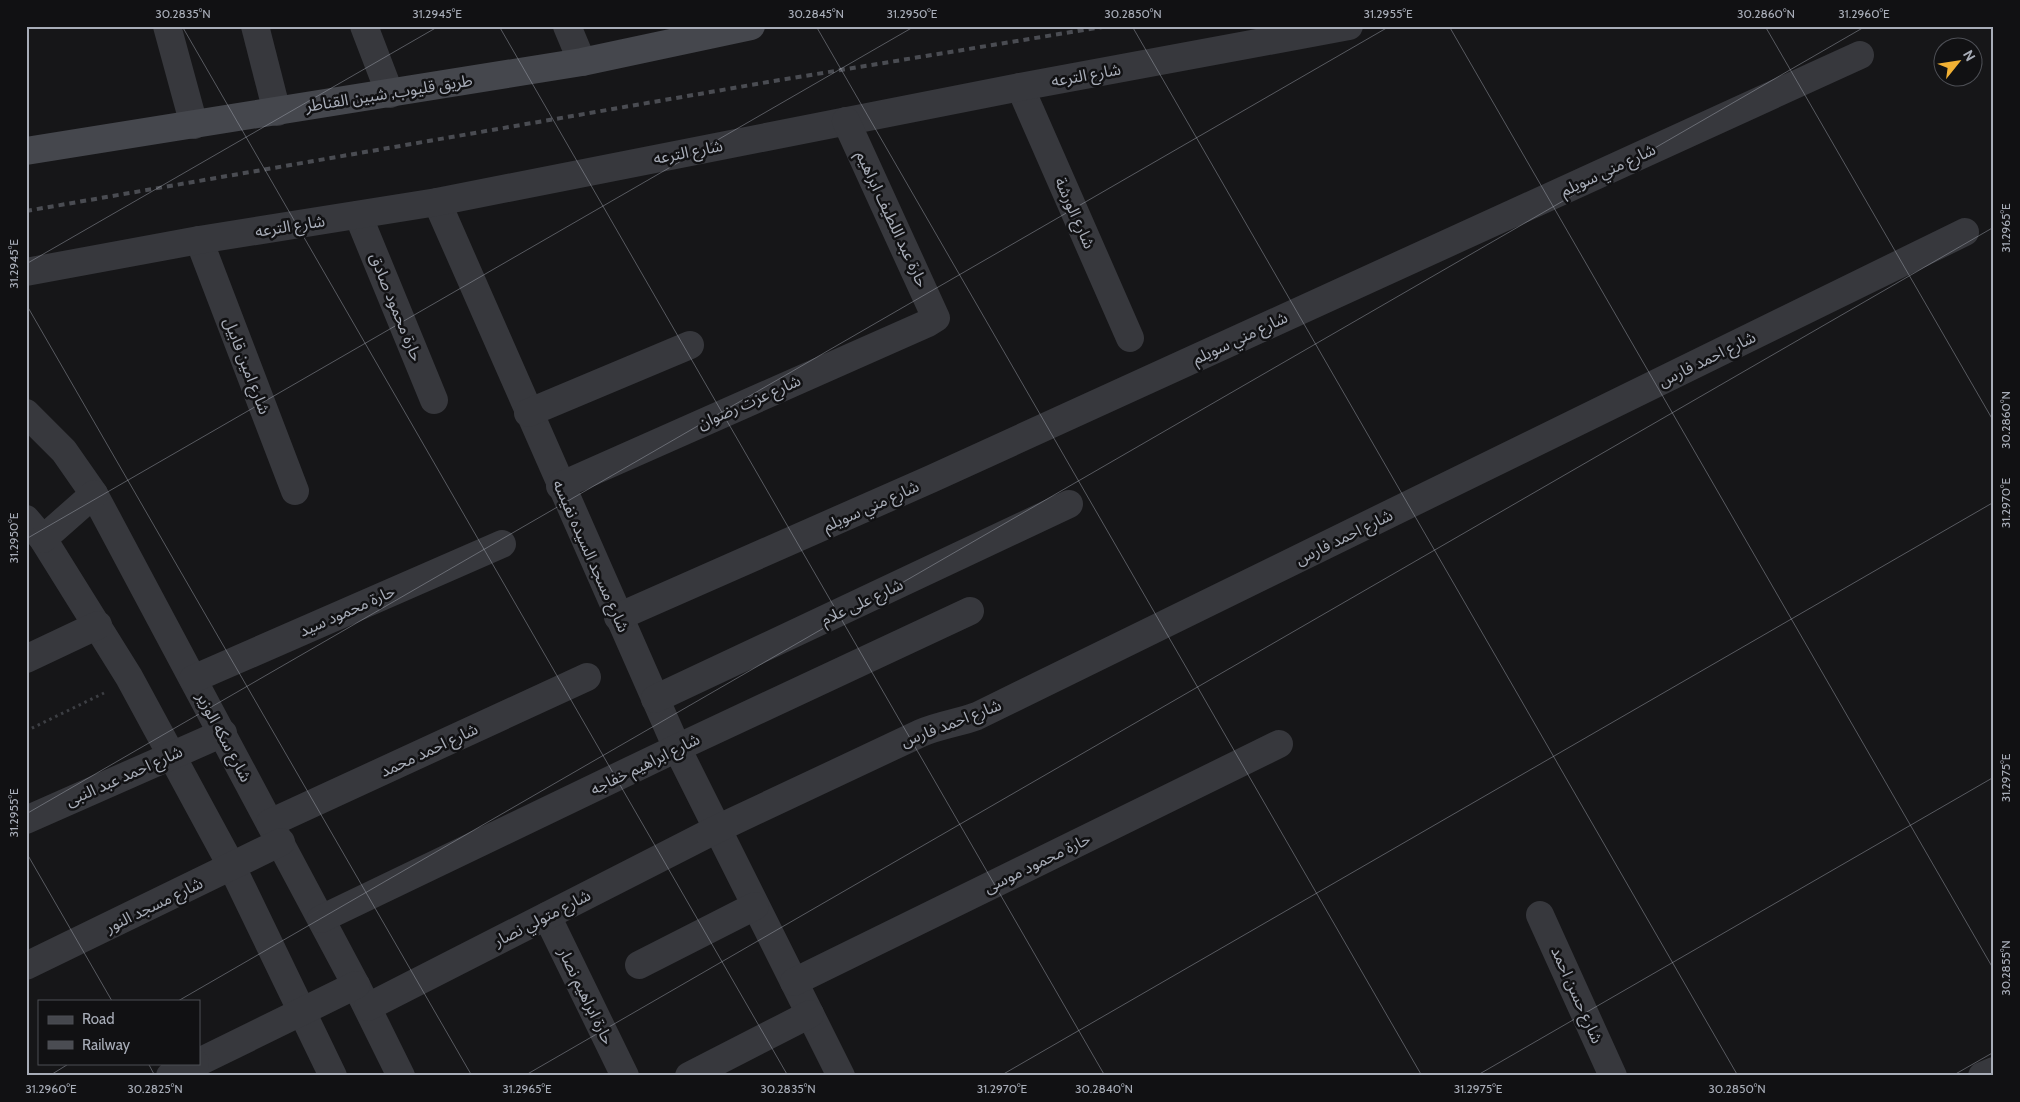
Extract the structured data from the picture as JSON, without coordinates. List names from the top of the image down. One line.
{"streets":{"main road":["طريق قليوب, شبين القناطر"],"street":["شارع الترعه","شارع مني سويلم","شارع الورشة","حارة عبد اللطيف ابراهيم","حارة محمود صادق","شارع احمد فارس","شارع امين قابيل","شارع عزت رضوان","شارع مسجد السيده نفيسه","شارع على علام","حارة محمود سيد","شارع سكه الوزير","شارع احمد محمد","شارع ابراهيم خفاجه","شارع احمد عبد النبى","حارة محمود موسى","شارع مسجد النور","شارع متولي نصار","شارع حسن احمد","حارة ابراهيم نصار"]},"crossings":[["شارع الترعه","شارع الورشة"],["شارع الترعه","حارة عبد اللطيف ابراهيم"],["شارع الترعه","حارة محمود صادق"],["شارع الترعه","شارع امين قابيل"],["شارع الترعه","شارع مسجد السيده نفيسه"],["شارع مني سويلم","شارع مسجد السيده نفيسه"],["حارة عبد اللطيف ابراهيم","شارع عزت رضوان"],["شارع احمد فارس","شارع مسجد السيده نفيسه"],["شارع احمد فارس","شارع متولي نصار"],["شارع عزت رضوان","شارع مسجد السيده نفيسه"],["شارع مسجد السيده نفيسه","شارع على علام"],["شارع مسجد السيده نفيسه","شارع ابراهيم خفاجه"],["شارع مسجد السيده نفيسه","حارة محمود موسى"],["شارع مسجد السيده نفيسه","شارع متولي نصار"],["حارة محمود سيد","شارع سكه الوزير"],["شارع سكه الوزير","شارع احمد محمد"],["شارع سكه الوزير","شارع ابراهيم خفاجه"],["شارع سكه الوزير","شارع احمد عبد النبى"],["شارع سكه الوزير","شارع مسجد النور"],["شارع سكه الوزير","شارع متولي نصار"],["شارع احمد محمد","شارع مسجد النور"],["شارع متولي نصار","حارة ابراهيم نصار"]],"legend":["Road","Railway"],"north":"top right","coordinates":["30.2835°N","31.2945°E","30.2845°N","31.2950°E","30.2850°N","31.2955°E","30.2860°N","31.2960°E","31.2965°E","31.2970°E","31.2975°E","30.2855°N","30.2825°N","30.2840°N"]}
